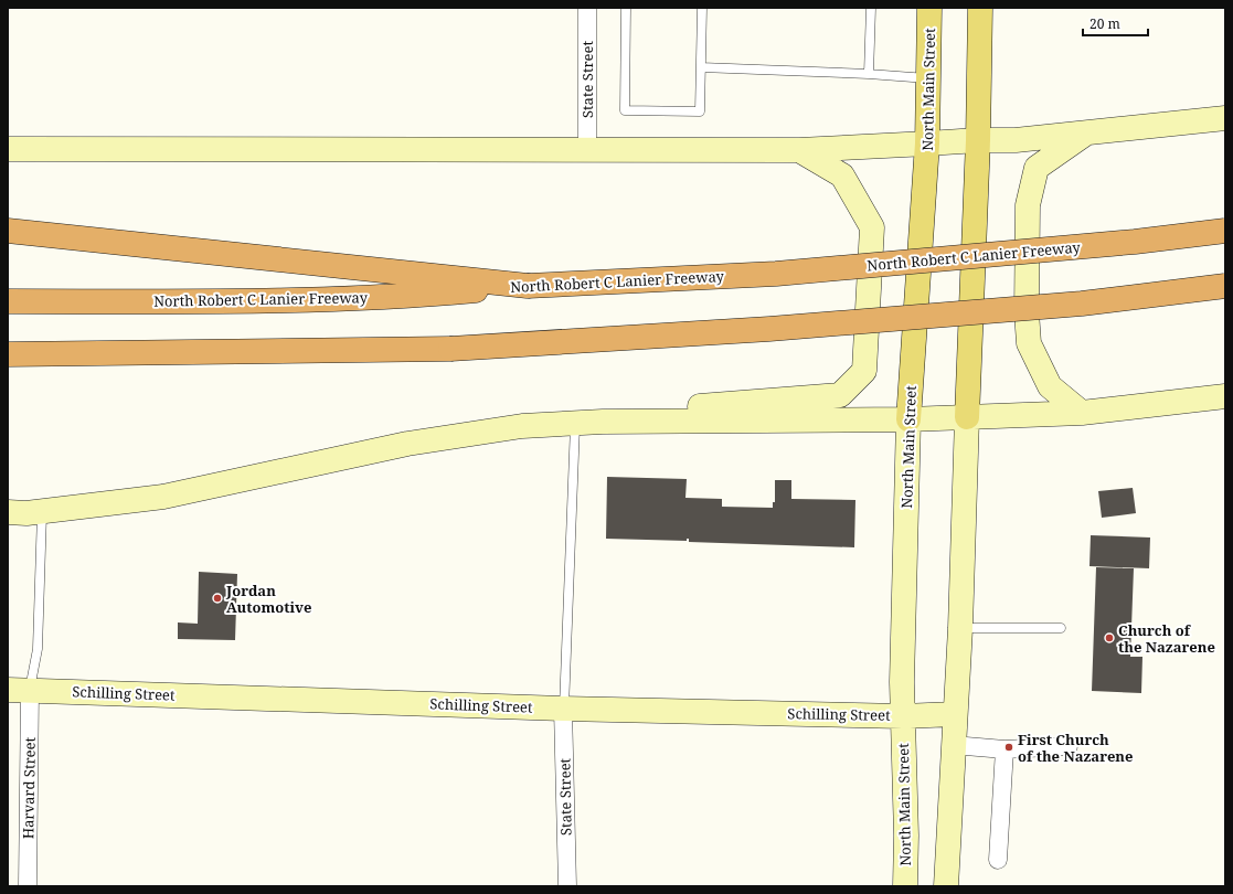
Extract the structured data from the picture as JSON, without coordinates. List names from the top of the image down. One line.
{"streets":{"highway":["North Robert C Lanier Freeway"],"main road":["North Main Street","Schilling Street"],"street":["State Street","Harvard Street"]},"crossings":[["State Street","Schilling Street"],["North Main Street","Schilling Street"],["Schilling Street","Harvard Street"]],"places":["Jordan Automotive","Church of the Nazarene","First Church of the Nazarene"],"scale_bar":"20 m"}
